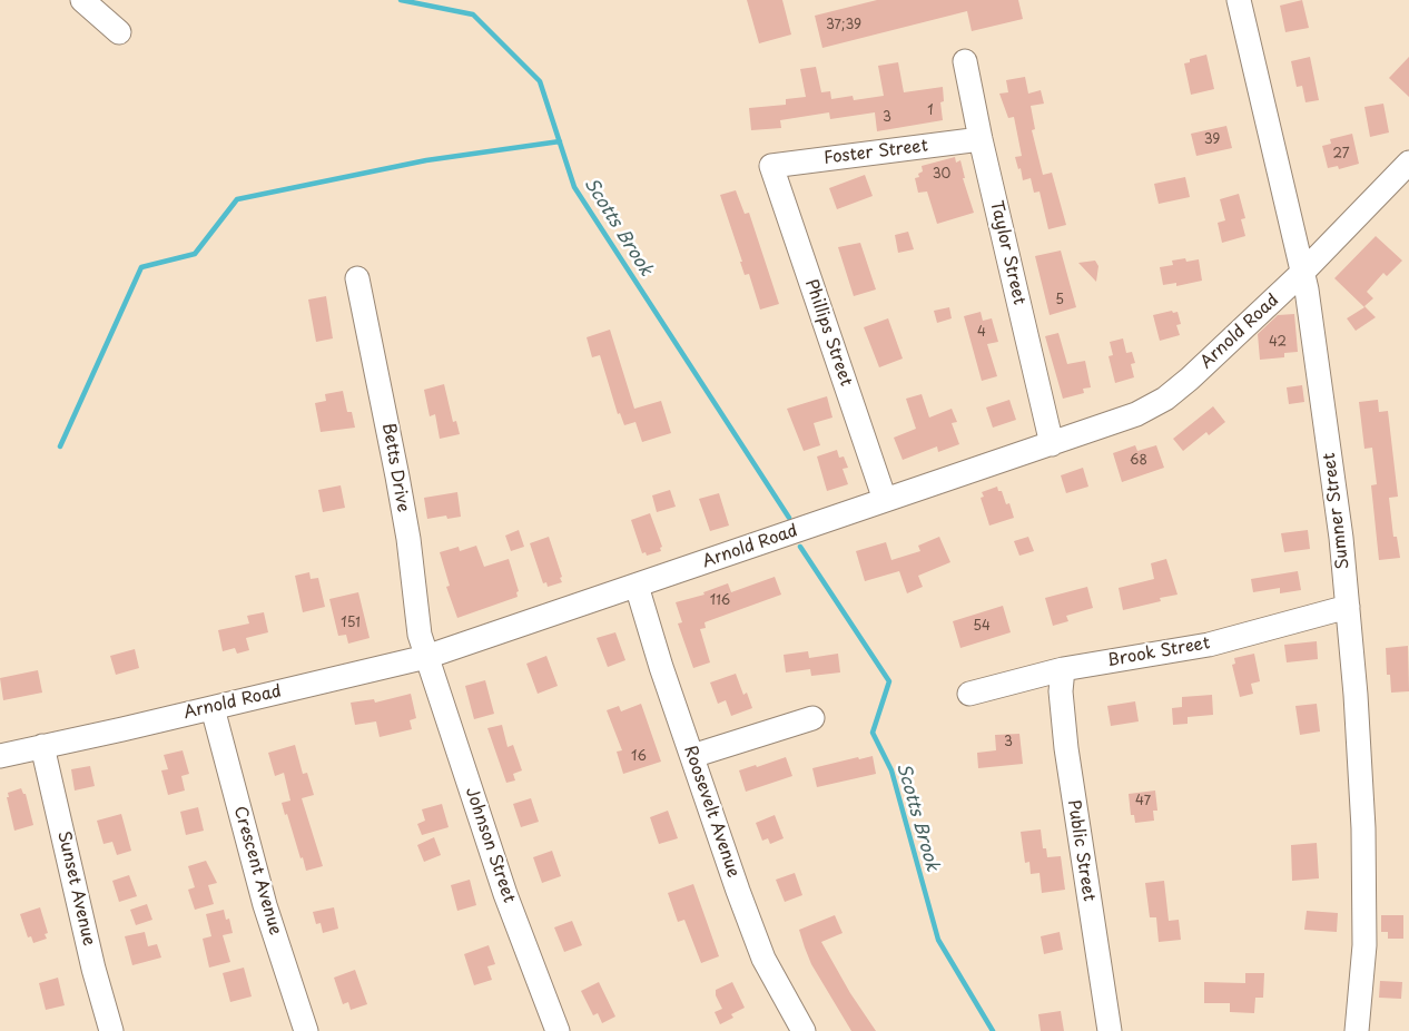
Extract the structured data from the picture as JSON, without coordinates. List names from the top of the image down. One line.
{"streets":{"street":["Foster Street","Taylor Street","Arnold Road","Phillips Street","Betts Drive","Sumner Street","Brook Street","Roosevelt Avenue","Johnson Street","Public Street","Crescent Avenue","Sunset Avenue"]},"crossings":[["Foster Street","Taylor Street"],["Foster Street","Phillips Street"],["Taylor Street","Arnold Road"],["Arnold Road","Phillips Street"],["Arnold Road","Betts Drive"],["Arnold Road","Sumner Street"],["Arnold Road","Roosevelt Avenue"],["Arnold Road","Johnson Street"],["Arnold Road","Crescent Avenue"],["Arnold Road","Sunset Avenue"],["Betts Drive","Johnson Street"],["Sumner Street","Brook Street"],["Brook Street","Public Street"]],"water":["Scotts Brook"],"house_numbers":["37;39","1","3","39","27","30","5","4","42","68","116","151","54","3","16","47"]}
